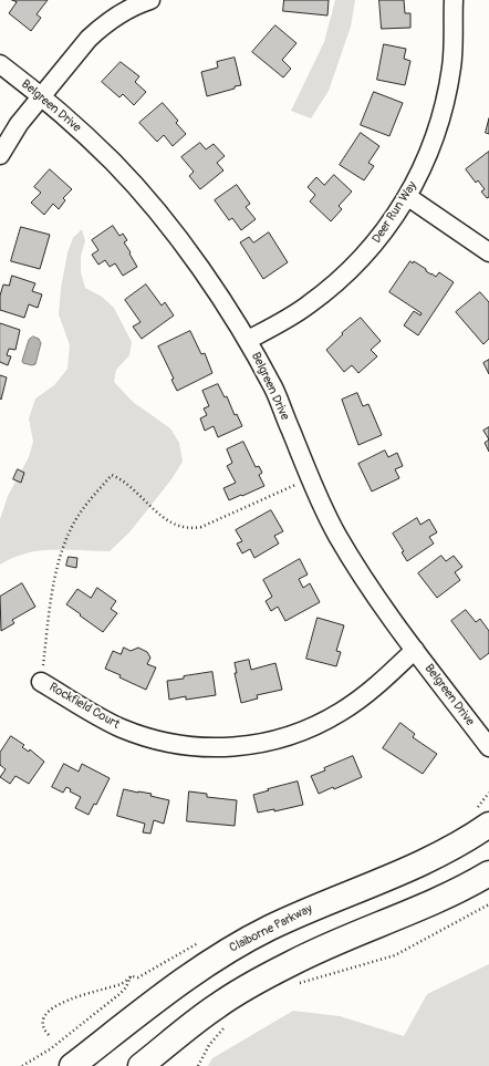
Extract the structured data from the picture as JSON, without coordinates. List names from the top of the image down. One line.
{"streets":{"main road":["Claiborne Parkway"],"street":["Belgreen Drive","Deer Run Way","Rockfield Court"]},"crossings":[["Belgreen Drive","Deer Run Way"],["Belgreen Drive","Rockfield Court"]]}
